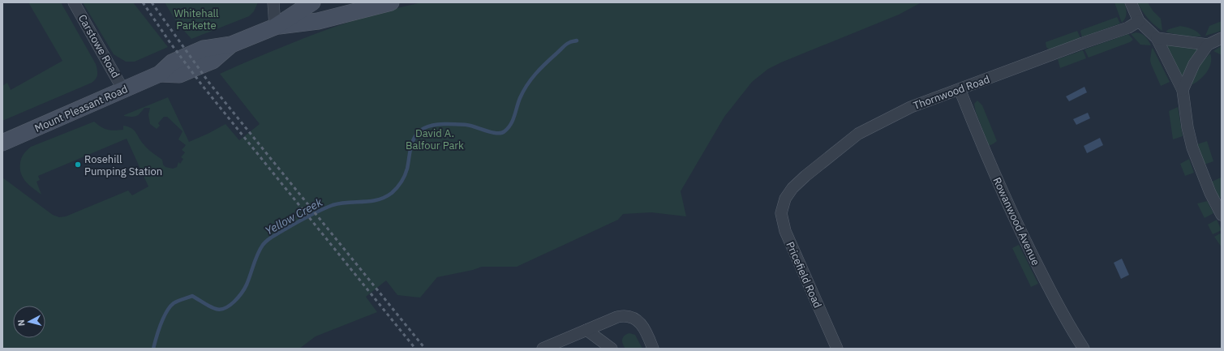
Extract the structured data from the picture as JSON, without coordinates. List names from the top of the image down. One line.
{"streets":{"main road":["Mount Pleasant Road"],"street":["Carstowe Road","Thornwood Road","Rowanwood Avenue","Pricefield Road"]},"crossings":[["Carstowe Road","Mount Pleasant Road"],["Thornwood Road","Rowanwood Avenue"],["Thornwood Road","Pricefield Road"]],"water":["Yellow Creek"],"parks":["Whitehall Parkette","David A. Balfour Park"],"places":["Rosehill Pumping Station"],"north":"left"}
